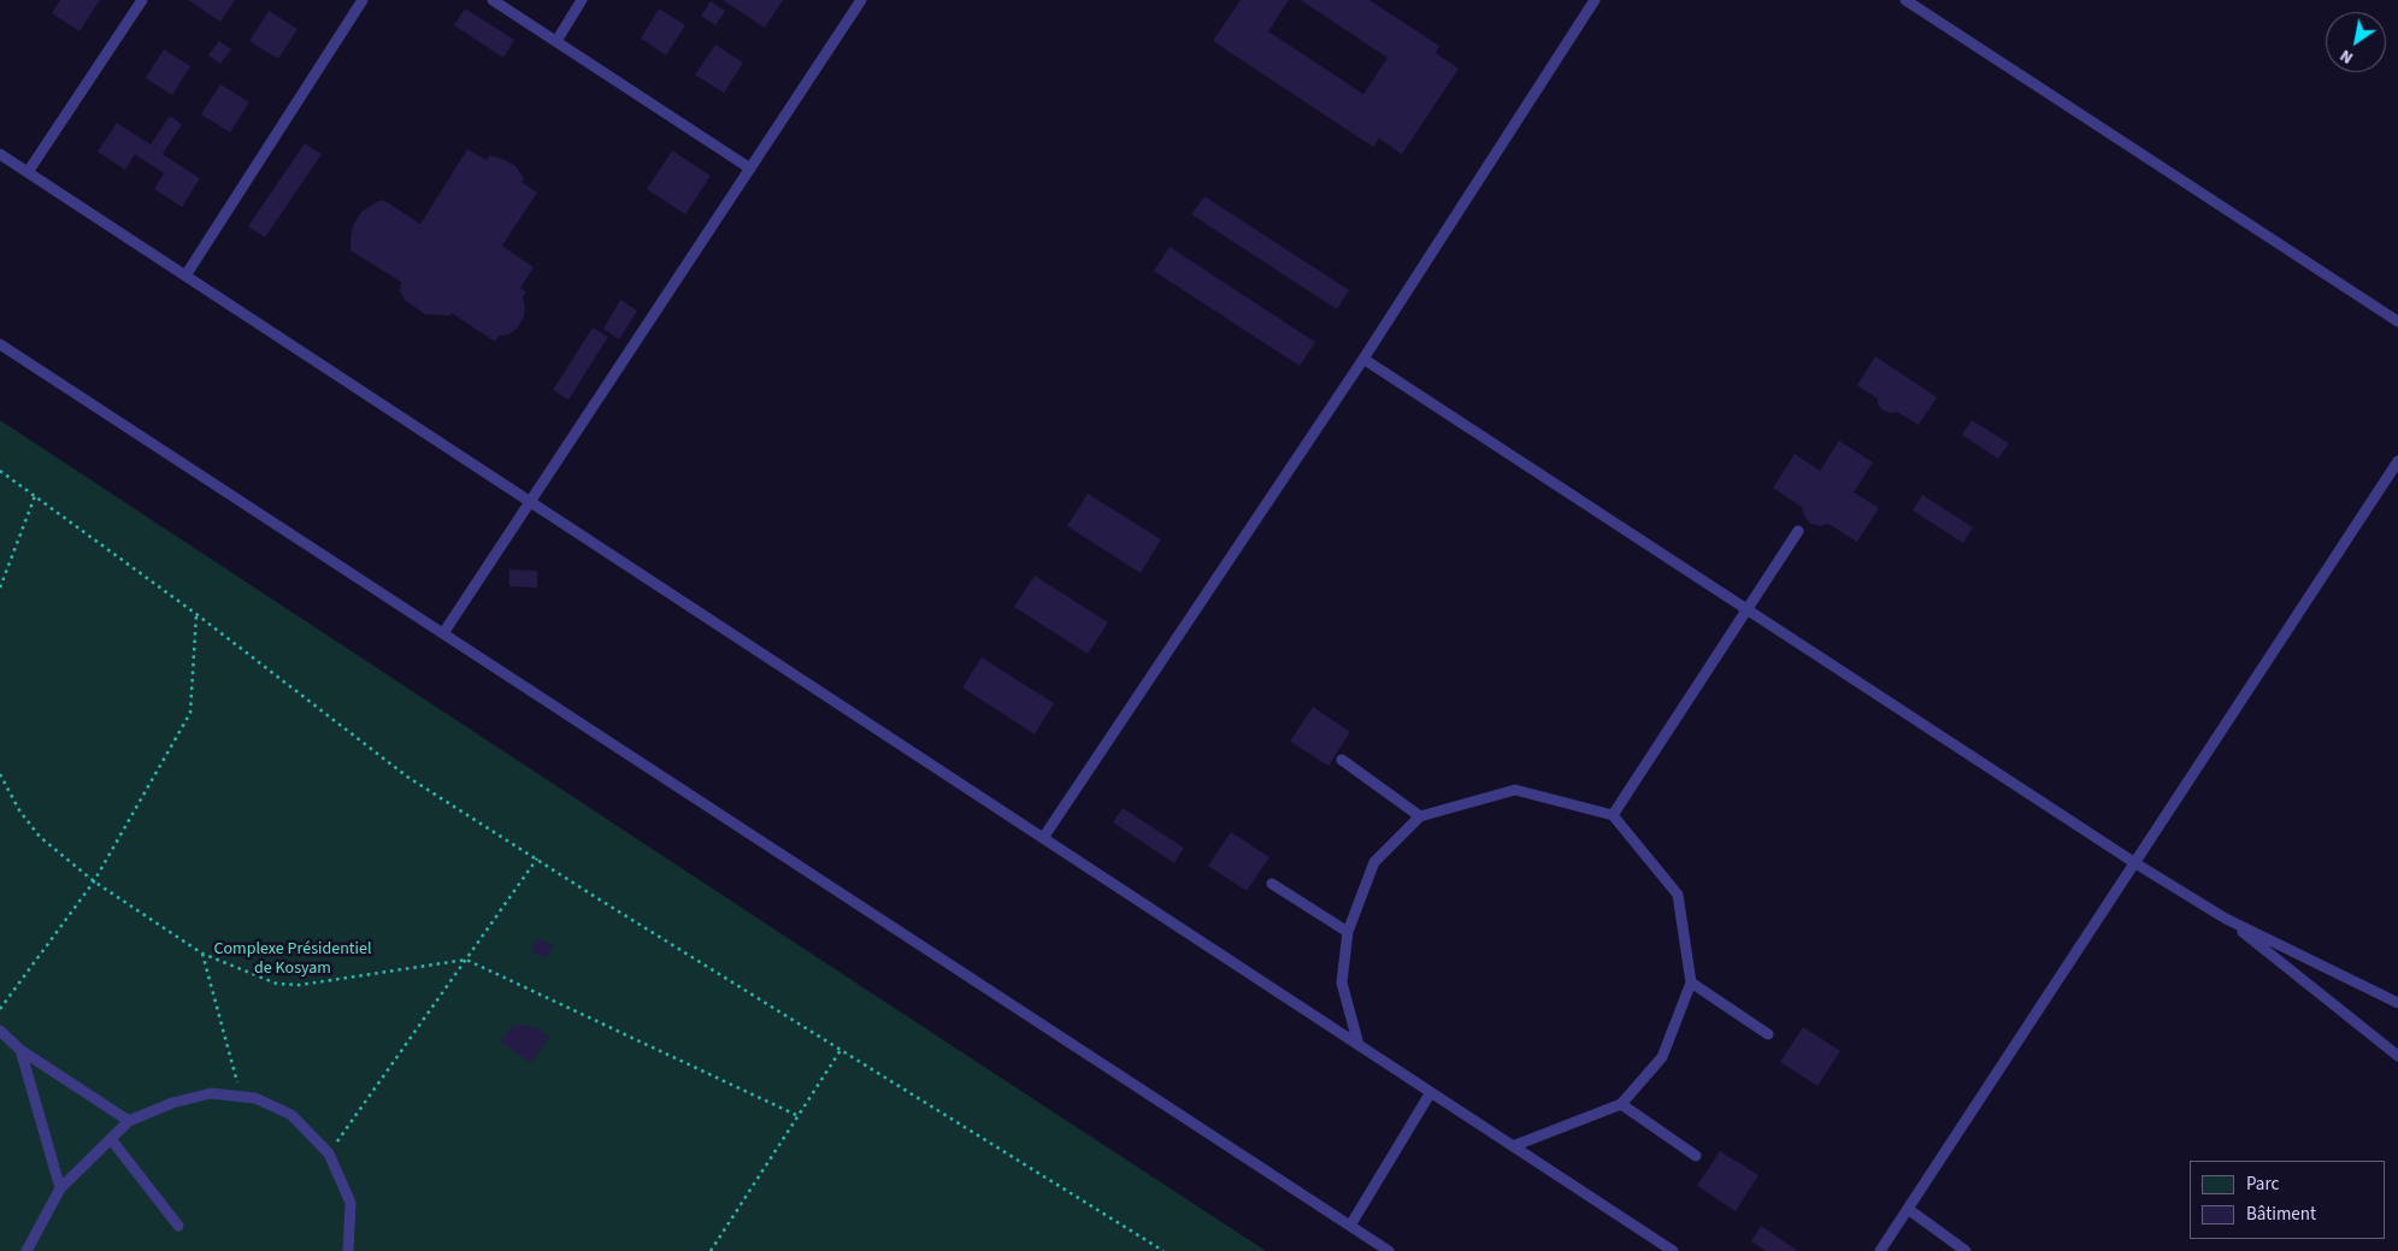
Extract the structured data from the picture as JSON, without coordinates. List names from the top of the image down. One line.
{"parks":["Complexe Présidentiel de Kosyam"],"legend":["Parc","Bâtiment"],"north":"bottom left"}
